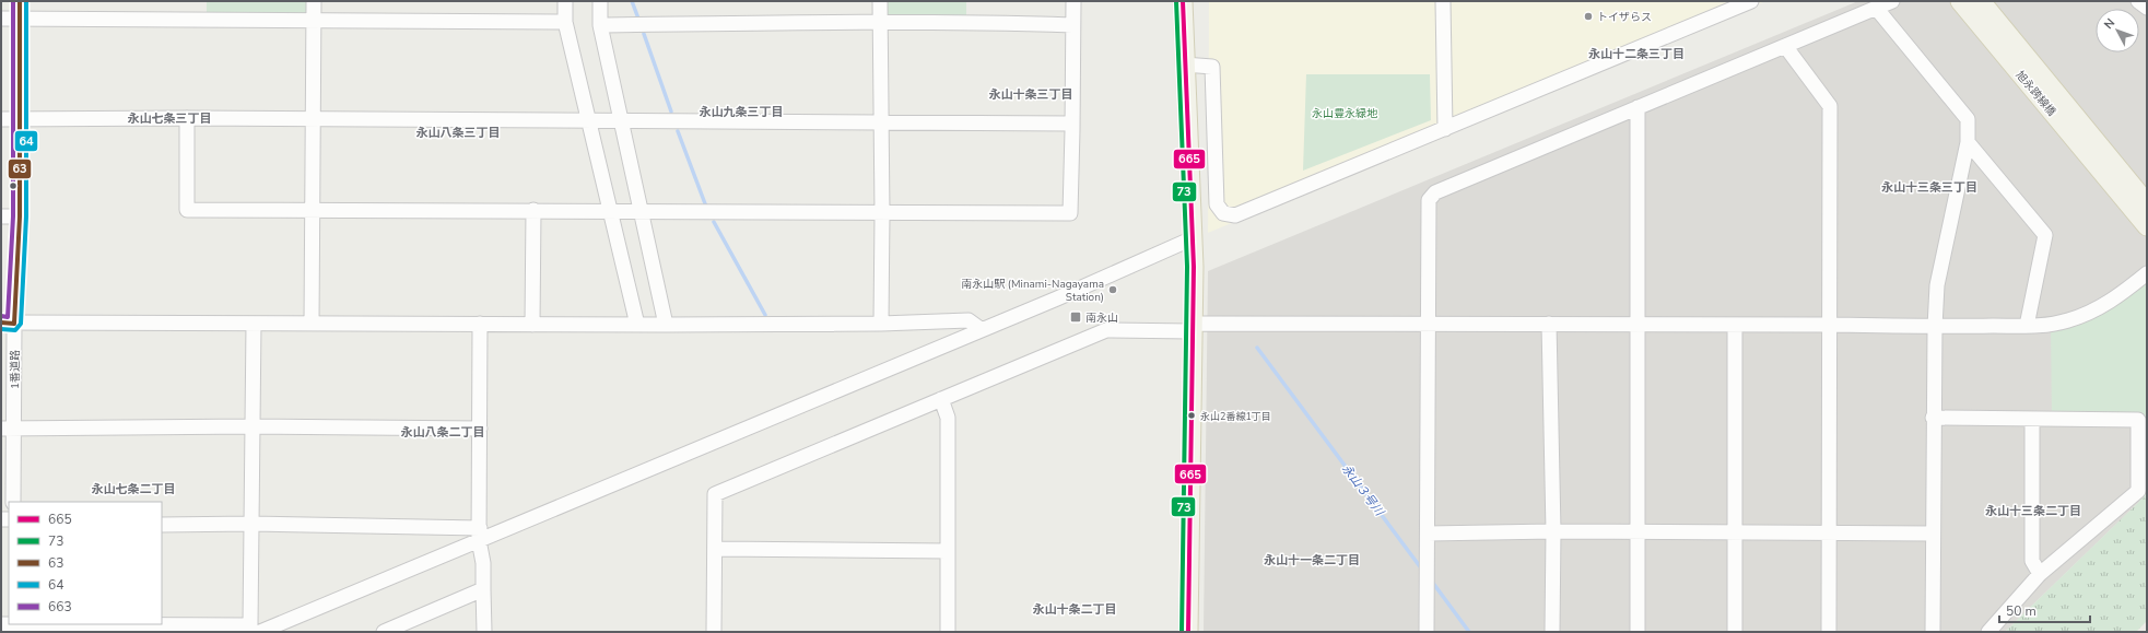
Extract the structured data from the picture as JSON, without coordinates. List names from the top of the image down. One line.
{"streets":{"main road":["旭永跨線橋"],"street":["1番道路"]},"districts":["永山十二条三丁目","永山十条三丁目","永山九条三丁目","永山七条三丁目","永山八条三丁目","永山十三条三丁目","永山八条二丁目","永山七条二丁目","永山十三条二丁目","永山十一条二丁目","永山十条二丁目"],"water":["永山３号川"],"parks":["永山豊永緑地"],"places":{"other":["トイザらス","南永山駅 (Minami-Nagayama Station)","永山2番線1丁目"],"transit":["南永山"]},"lines":["transit line 665","transit line 73","transit line 63","transit line 64","transit line 663"],"legend":["665","73","63","64","663"],"scale_bar":"50 m","north":"top left"}
